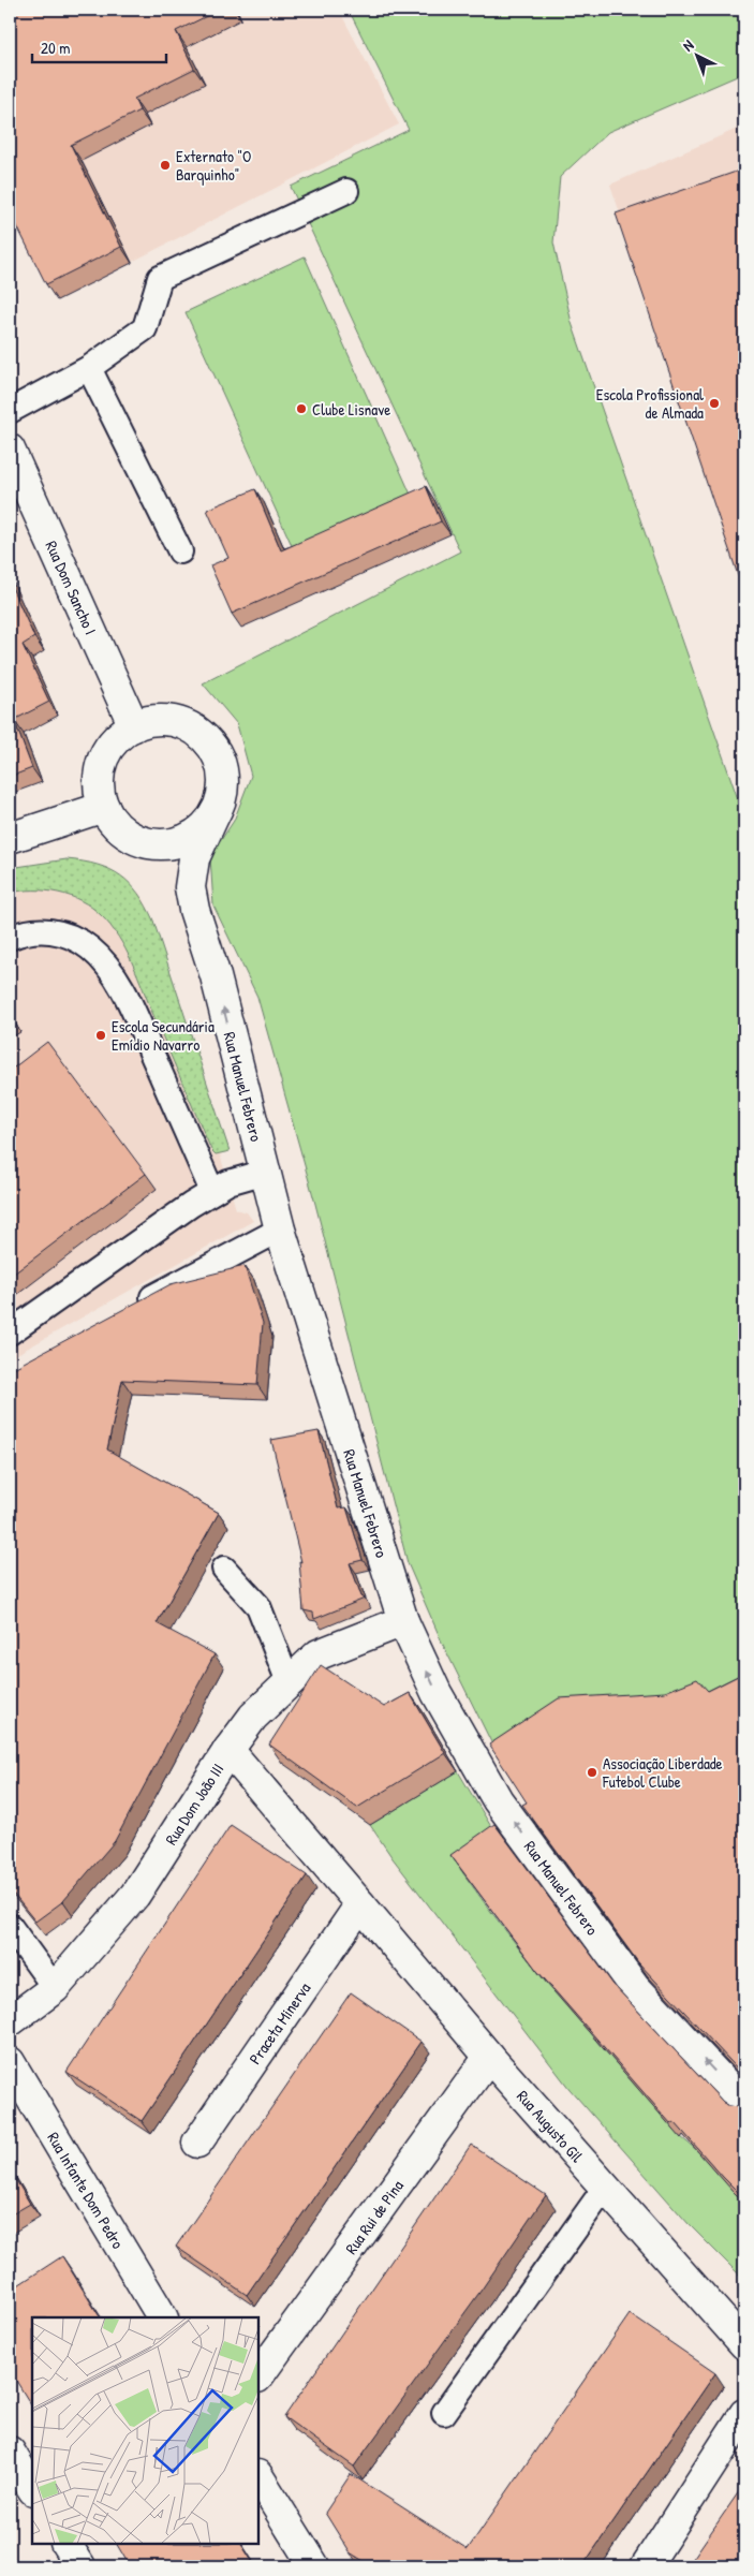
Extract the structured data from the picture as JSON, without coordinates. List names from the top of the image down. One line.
{"streets":{"street":["Rua Dom Sancho I","Rua Manuel Febrero","Rua Dom João III","Praceta Minerva","Rua Augusto Gil","Rua Infante Dom Pedro","Rua Rui de Pina"]},"crossings":[["Rua Dom Sancho I","Rua Manuel Febrero"],["Rua Manuel Febrero","Rua Dom João III"],["Rua Dom João III","Rua Augusto Gil"],["Praceta Minerva","Rua Augusto Gil"],["Rua Augusto Gil","Rua Rui de Pina"]],"one_way":["Rua Manuel Febrero"],"places":["Externato \"O Barquinho\"","Escola Profissional de Almada","Clube Lisnave","Escola Secundária Emídio Navarro","Associação Liberdade Futebol Clube"],"scale_bar":"20 m","north":"top left"}
